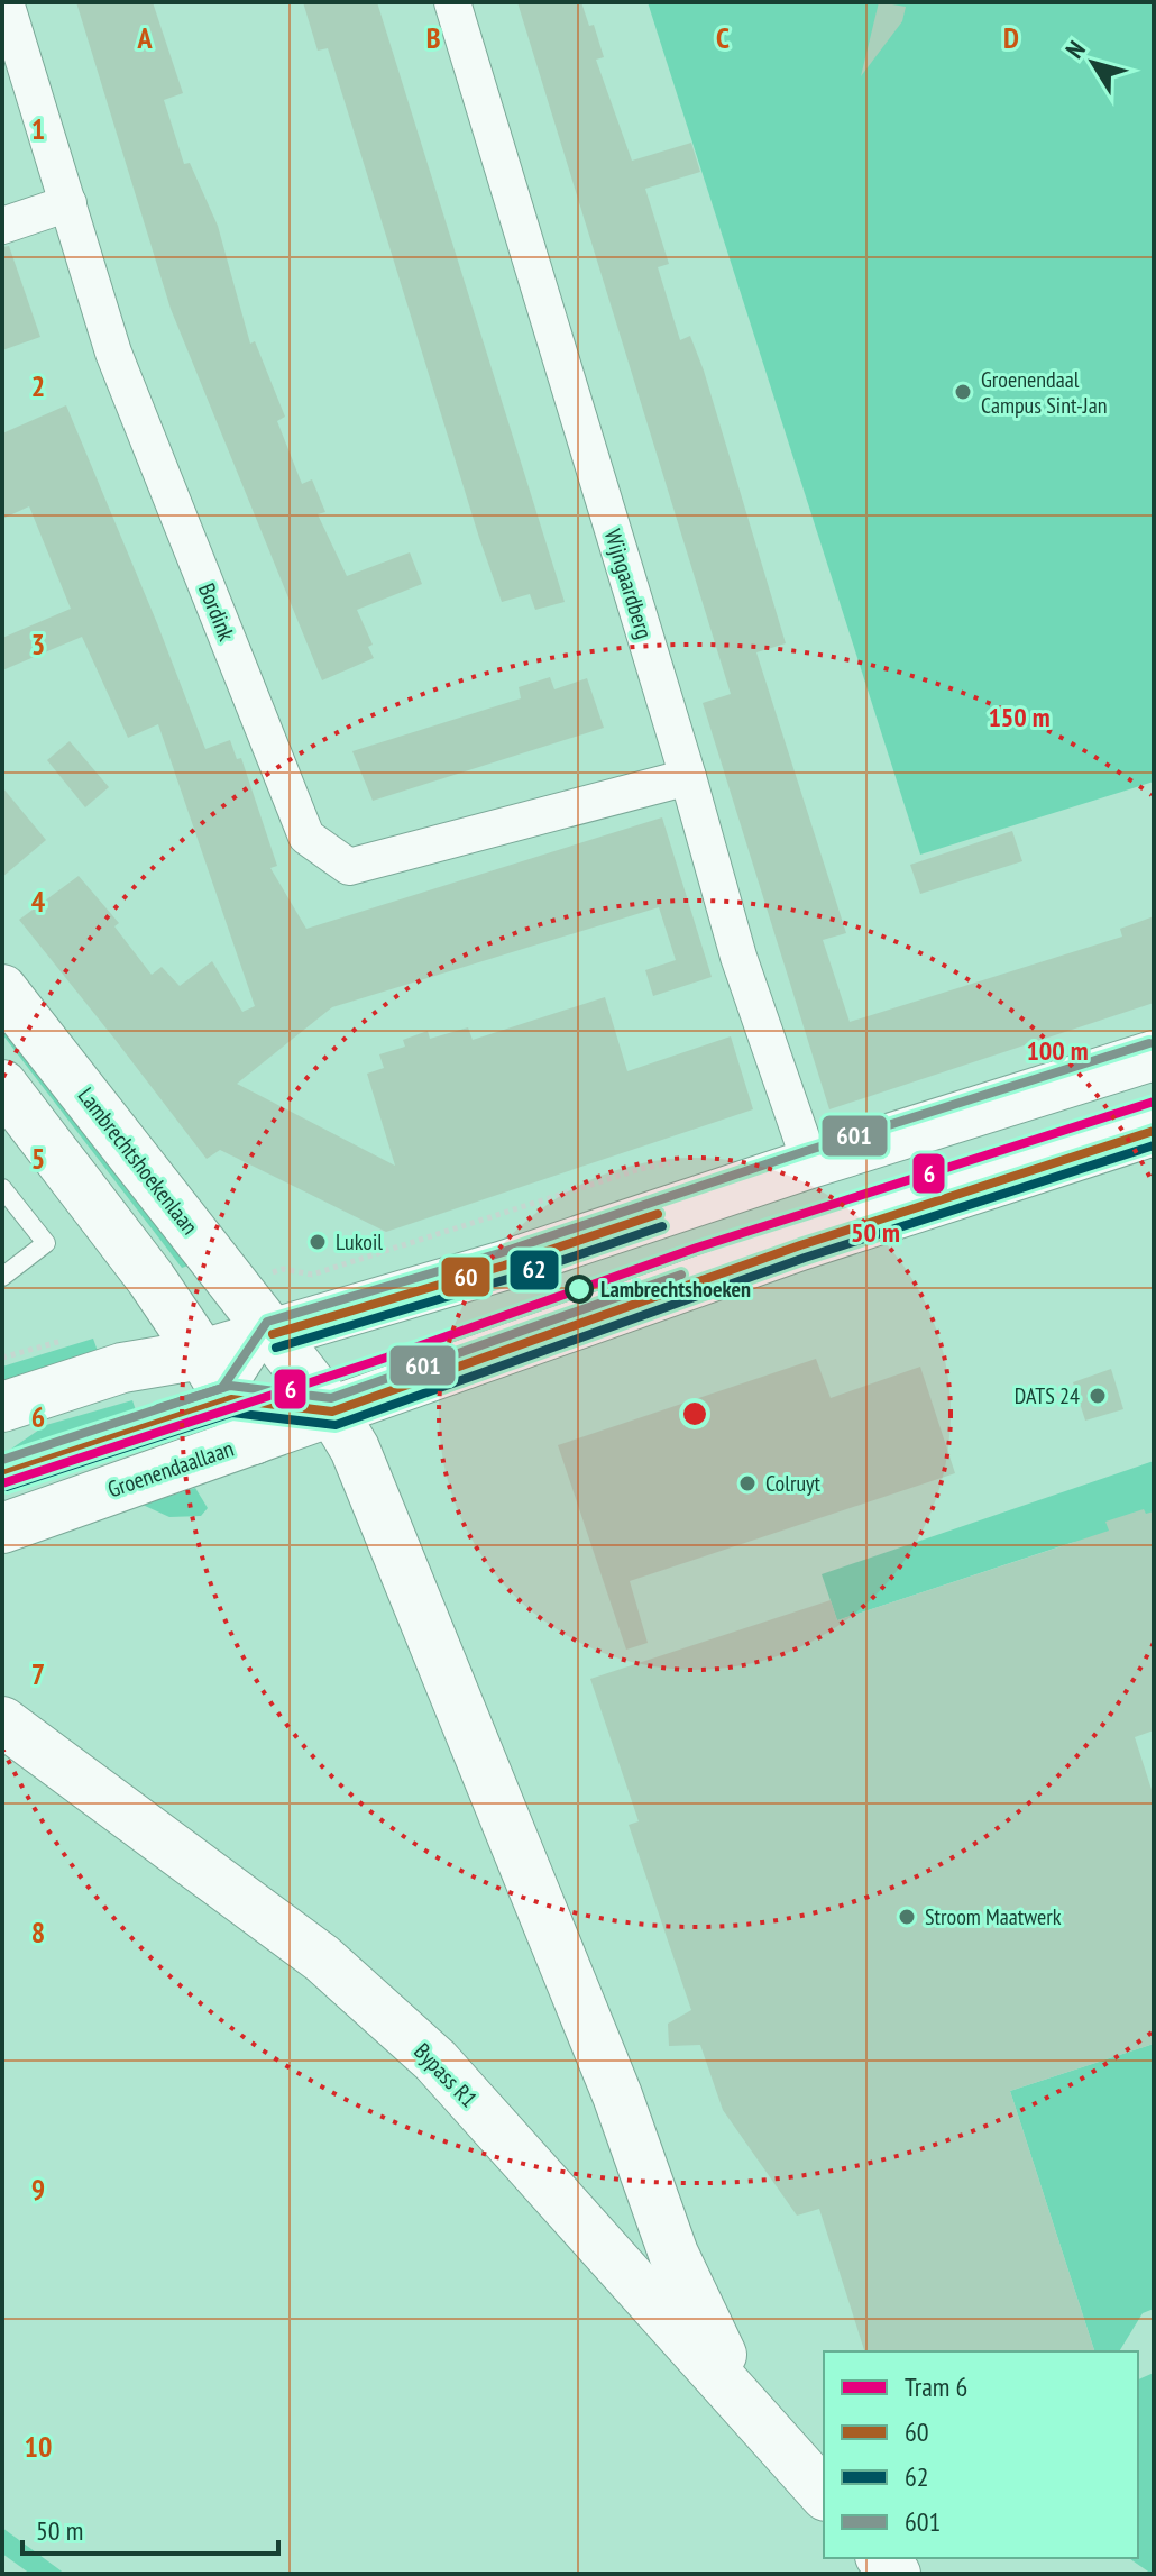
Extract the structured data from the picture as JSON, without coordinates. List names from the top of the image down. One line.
{"streets":{"main road":["Lambrechtshoekenlaan","Groenendaallaan","Bypass R1"],"street":["Wijngaardberg","Bordink"]},"crossings":[["Wijngaardberg","Bordink"],["Lambrechtshoekenlaan","Groenendaallaan"],["Lambrechtshoekenlaan","Bypass R1"]],"places":["Groenendaal Campus Sint-Jan","Lukoil","Lambrechtshoeken","DATS 24","Colruyt","Stroom Maatwerk"],"lines":["transit line 601","tram line 6","transit line 60","transit line 62"],"legend":["Tram 6","60","62","601"],"scale_bar":"50 m","north":"top left","grid":{"columns":["A","B","C","D"],"rows":["1","2","3","4","5","6","7","8","9","10"]},"rings":["150 m","100 m","50 m"]}
